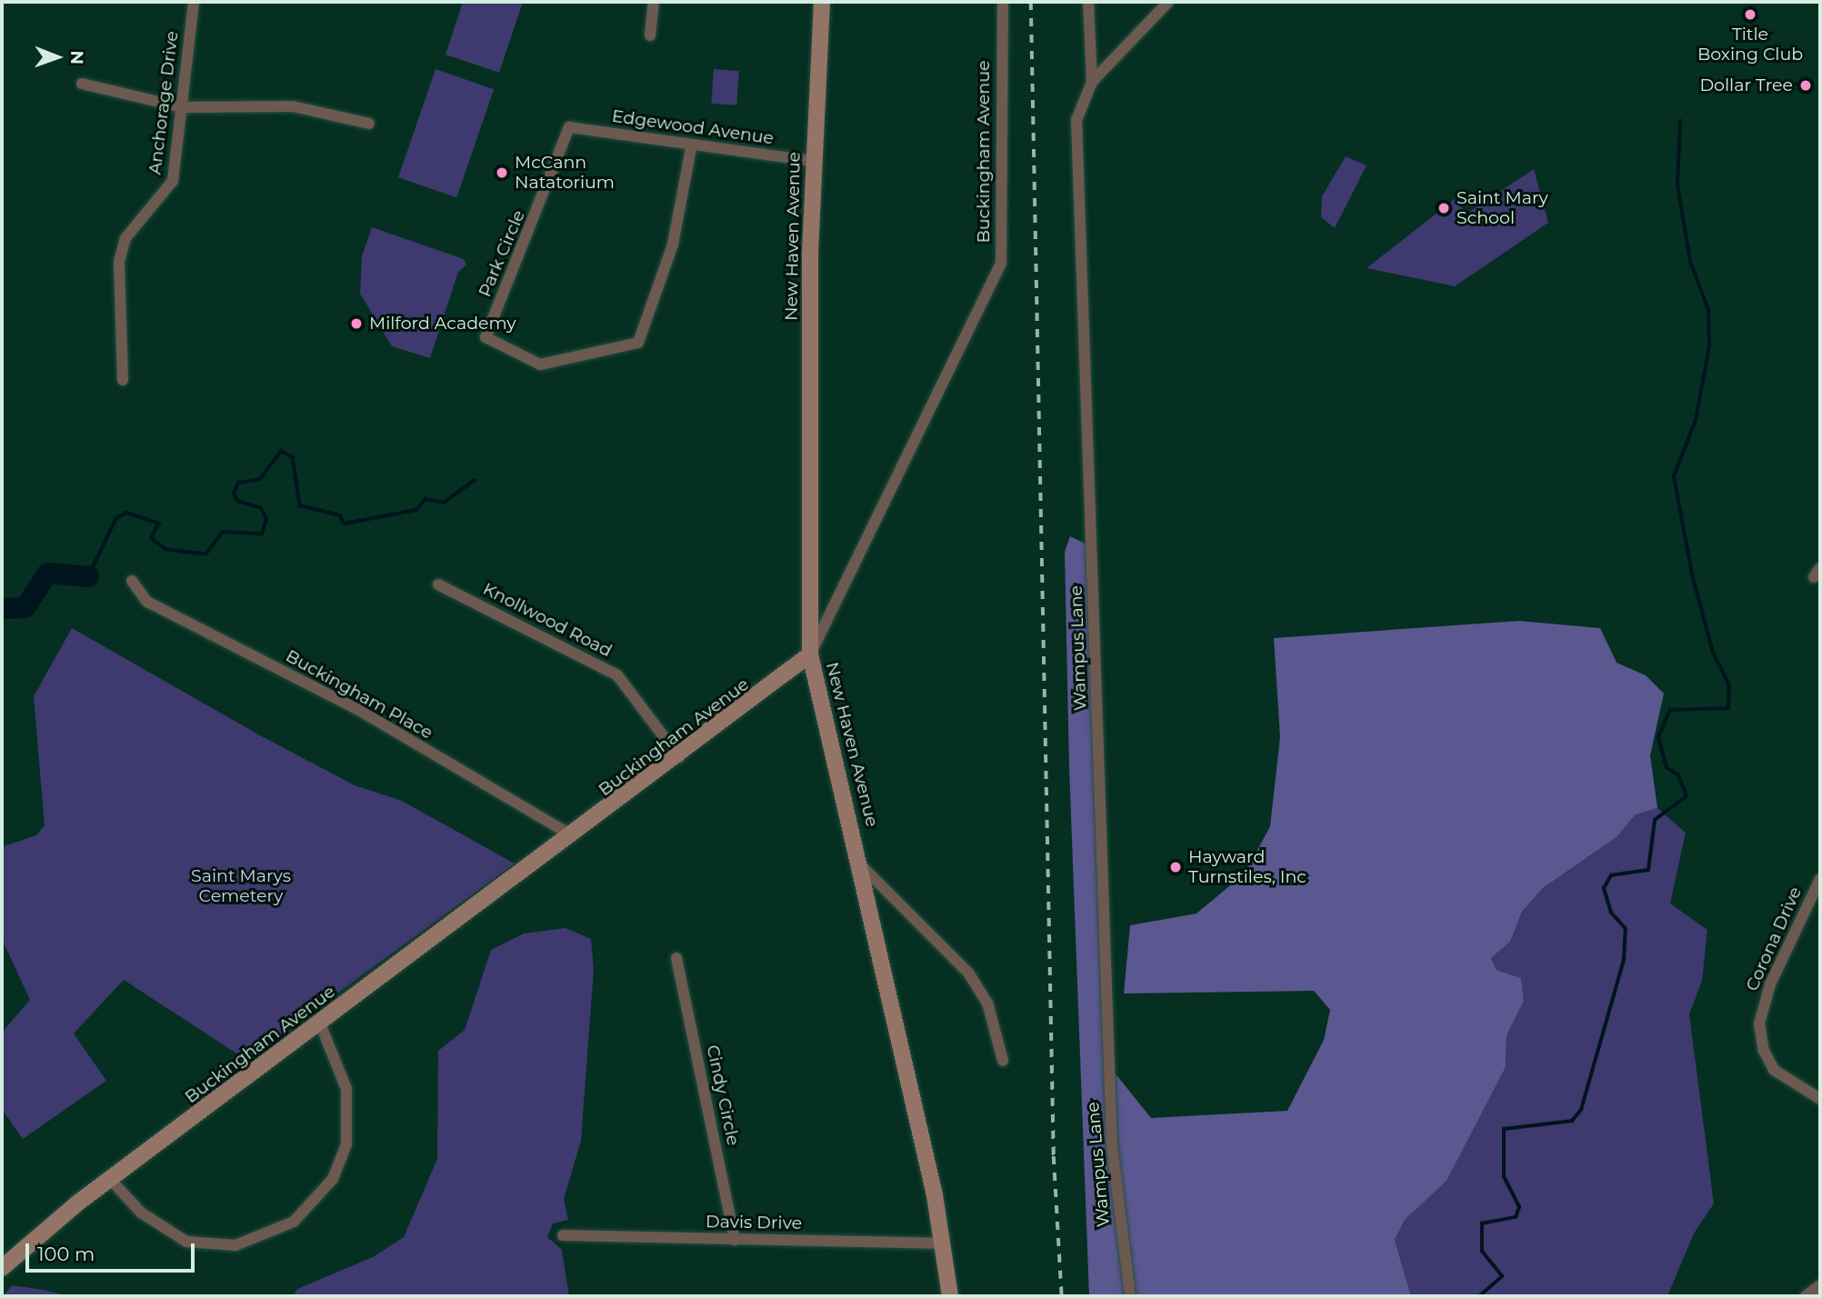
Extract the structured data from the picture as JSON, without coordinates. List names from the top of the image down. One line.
{"streets":{"main road":["Buckingham Avenue","New Haven Avenue"],"street":["Anchorage Drive","Edgewood Avenue","Park Circle","Knollwood Road","Wampus Lane","Buckingham Place","Corona Drive","Cindy Circle","Davis Drive"]},"crossings":[["Edgewood Avenue","New Haven Avenue"],["Edgewood Avenue","Park Circle"],["Buckingham Avenue","New Haven Avenue"],["Buckingham Avenue","Knollwood Road"],["Buckingham Avenue","Buckingham Place"],["New Haven Avenue","Davis Drive"],["Cindy Circle","Davis Drive"]],"parks":["Saint Marys Cemetery"],"places":["Title Boxing Club","Dollar Tree","McCann Natatorium","Saint Mary School","Milford Academy","Hayward Turnstiles, Inc"],"scale_bar":"100 m","north":"right"}
